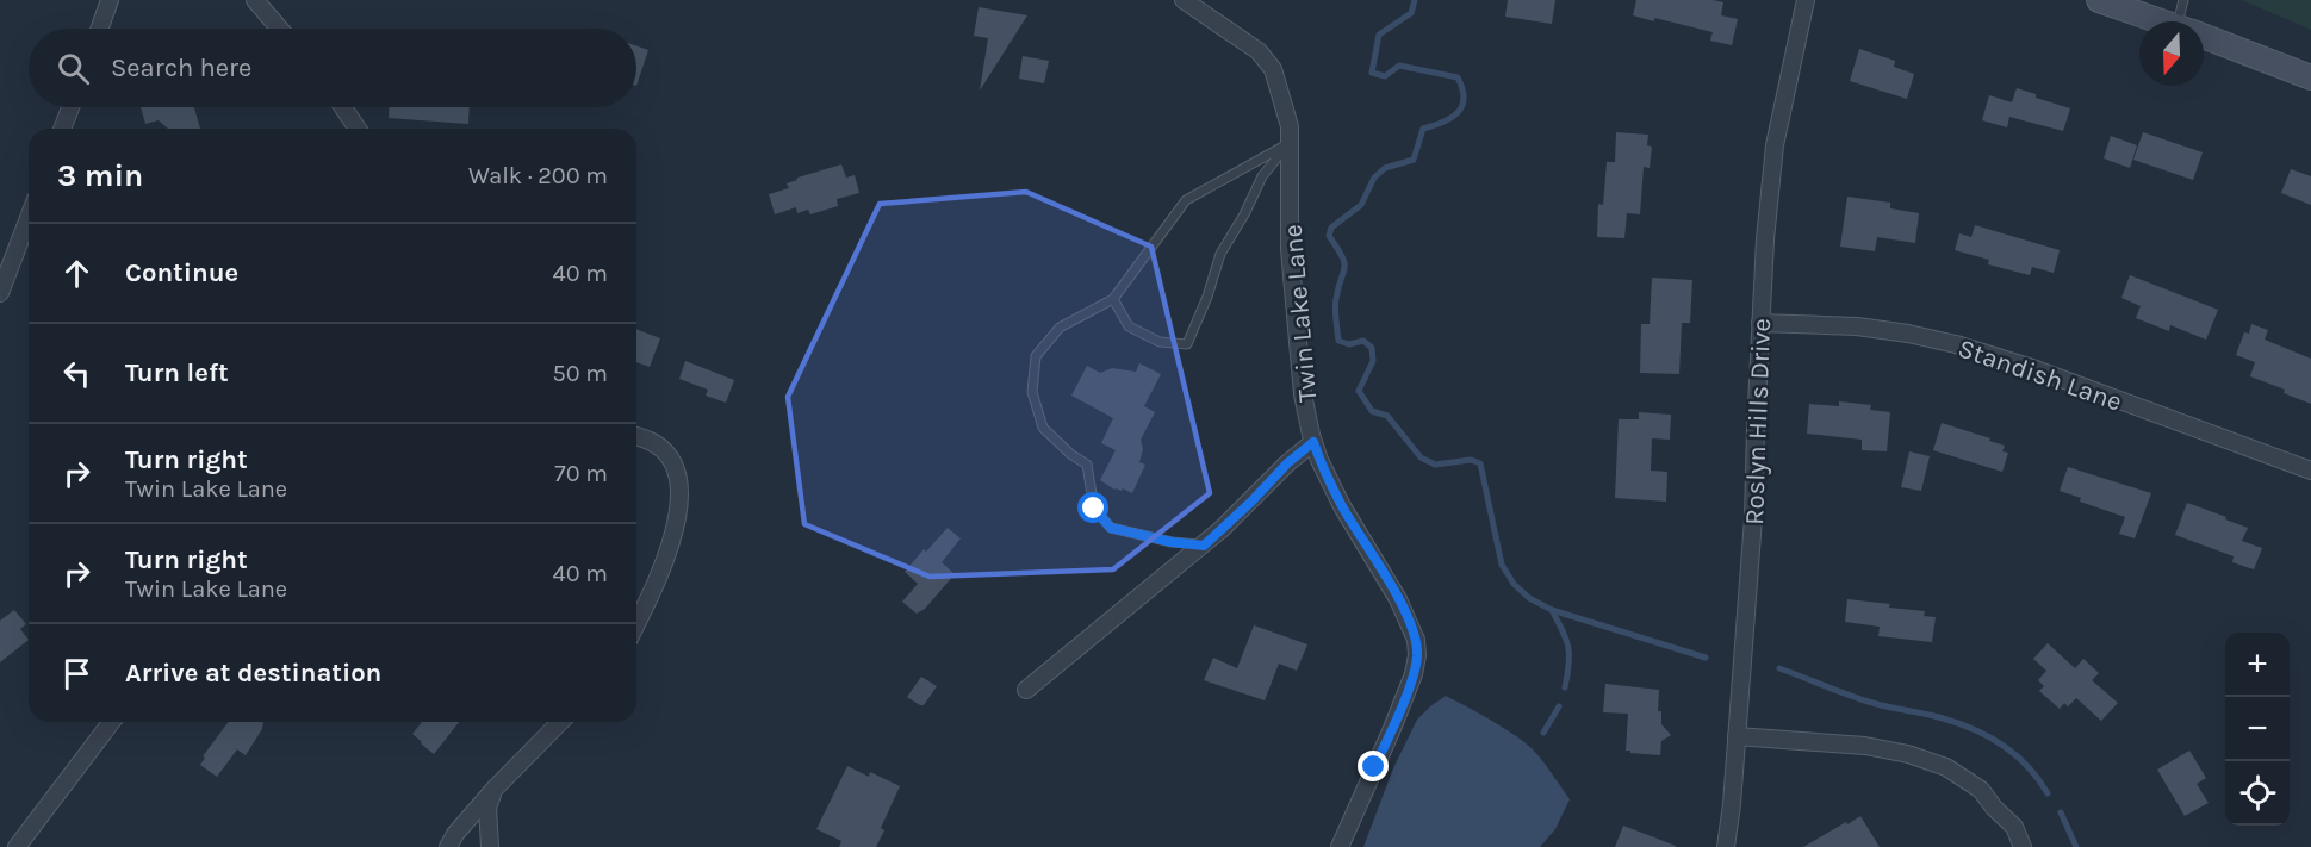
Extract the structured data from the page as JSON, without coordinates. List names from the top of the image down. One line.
{"streets":{"street":["Twin Lake Lane","Standish Lane","Roslyn Hills Drive"]},"crossings":[["Standish Lane","Roslyn Hills Drive"]],"north":"bottom","page":{"search":"Search here","heading":["3 min","Walk · 200 m"],"list":[["Continue","40 m"],["Turn left","50 m"],["Turn right","Twin Lake Lane","70 m"],["Turn right","Twin Lake Lane","40 m"],"Arrive at destination"],"map_buttons":["+","−"]}}
